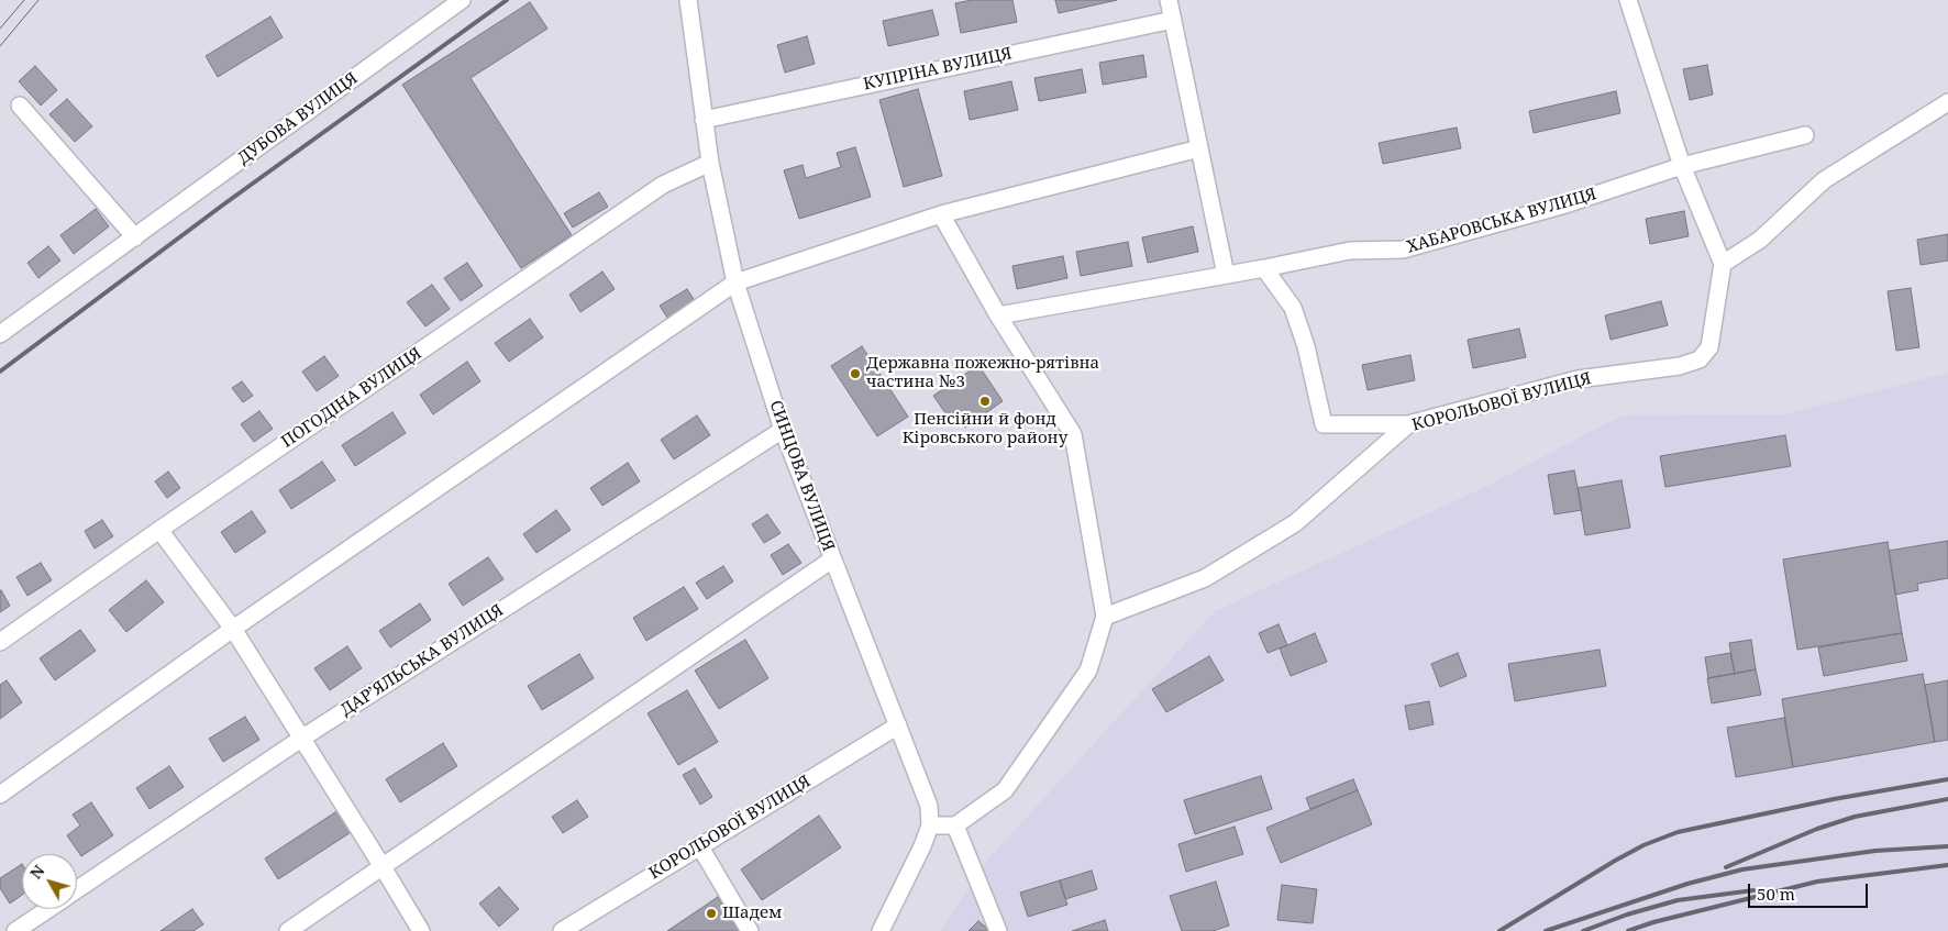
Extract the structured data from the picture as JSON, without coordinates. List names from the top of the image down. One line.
{"streets":{"street":["КУПРІНА ВУЛИЦЯ","ДУБОВА ВУЛИЦЯ","ХАБАРОВСЬКА ВУЛИЦЯ","ПОГОДІНА ВУЛИЦЯ","КОРОЛЬОВОЇ ВУЛИЦЯ","СИНЦОВА ВУЛИЦЯ","ДАР’ЯЛЬСЬКА ВУЛИЦЯ"]},"crossings":[["КУПРІНА ВУЛИЦЯ","СИНЦОВА ВУЛИЦЯ"],["ПОГОДІНА ВУЛИЦЯ","СИНЦОВА ВУЛИЦЯ"],["КОРОЛЬОВОЇ ВУЛИЦЯ","СИНЦОВА ВУЛИЦЯ"],["СИНЦОВА ВУЛИЦЯ","ДАР’ЯЛЬСЬКА ВУЛИЦЯ"]],"places":["Державна пожежно-рятівна частина №3","Пенсійни й фонд Кіровського району","Шадем"],"scale_bar":"50 m","north":"top left"}
